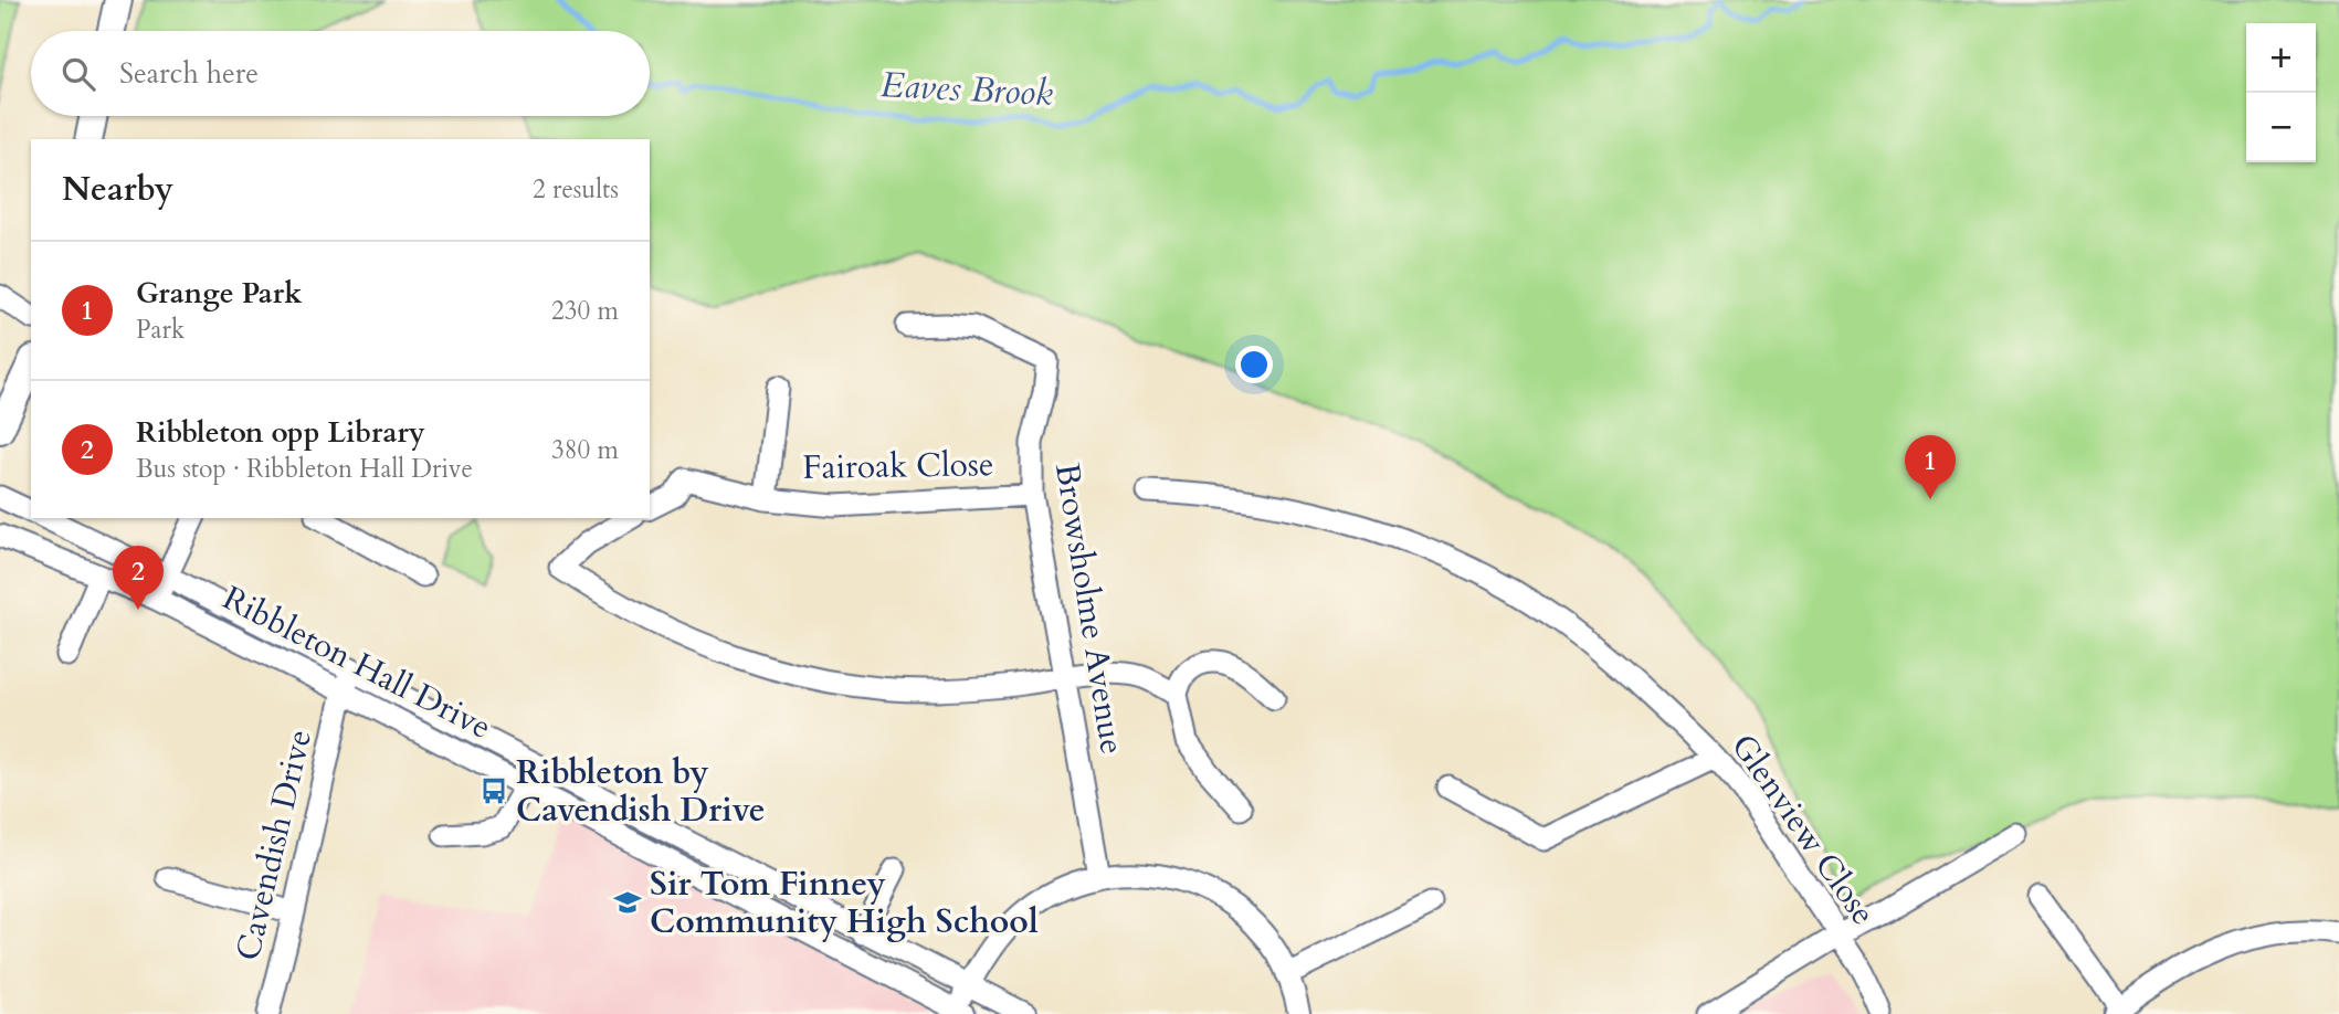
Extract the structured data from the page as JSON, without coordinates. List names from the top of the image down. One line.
{"streets":{"street":["Fairoak Close","Browsholme Avenue","Ribbleton Hall Drive","Glenview Close","Cavendish Drive"]},"crossings":[["Fairoak Close","Browsholme Avenue"],["Ribbleton Hall Drive","Cavendish Drive"]],"water":["Eaves Brook"],"places":{"bus stop":["Ribbleton by Cavendish Drive"],"school or university":["Sir Tom Finney Community High School"]},"page":{"map_buttons":["+","−"],"search":"Search here","heading":["Nearby","2 results"],"list":[{"mark":"1","name":"Grange Park","note":"Park","value":"230 m"},{"mark":"2","name":"Ribbleton opp Library","note":"Bus stop · Ribbleton Hall Drive","value":"380 m"}],"pins":["1","2"]}}
